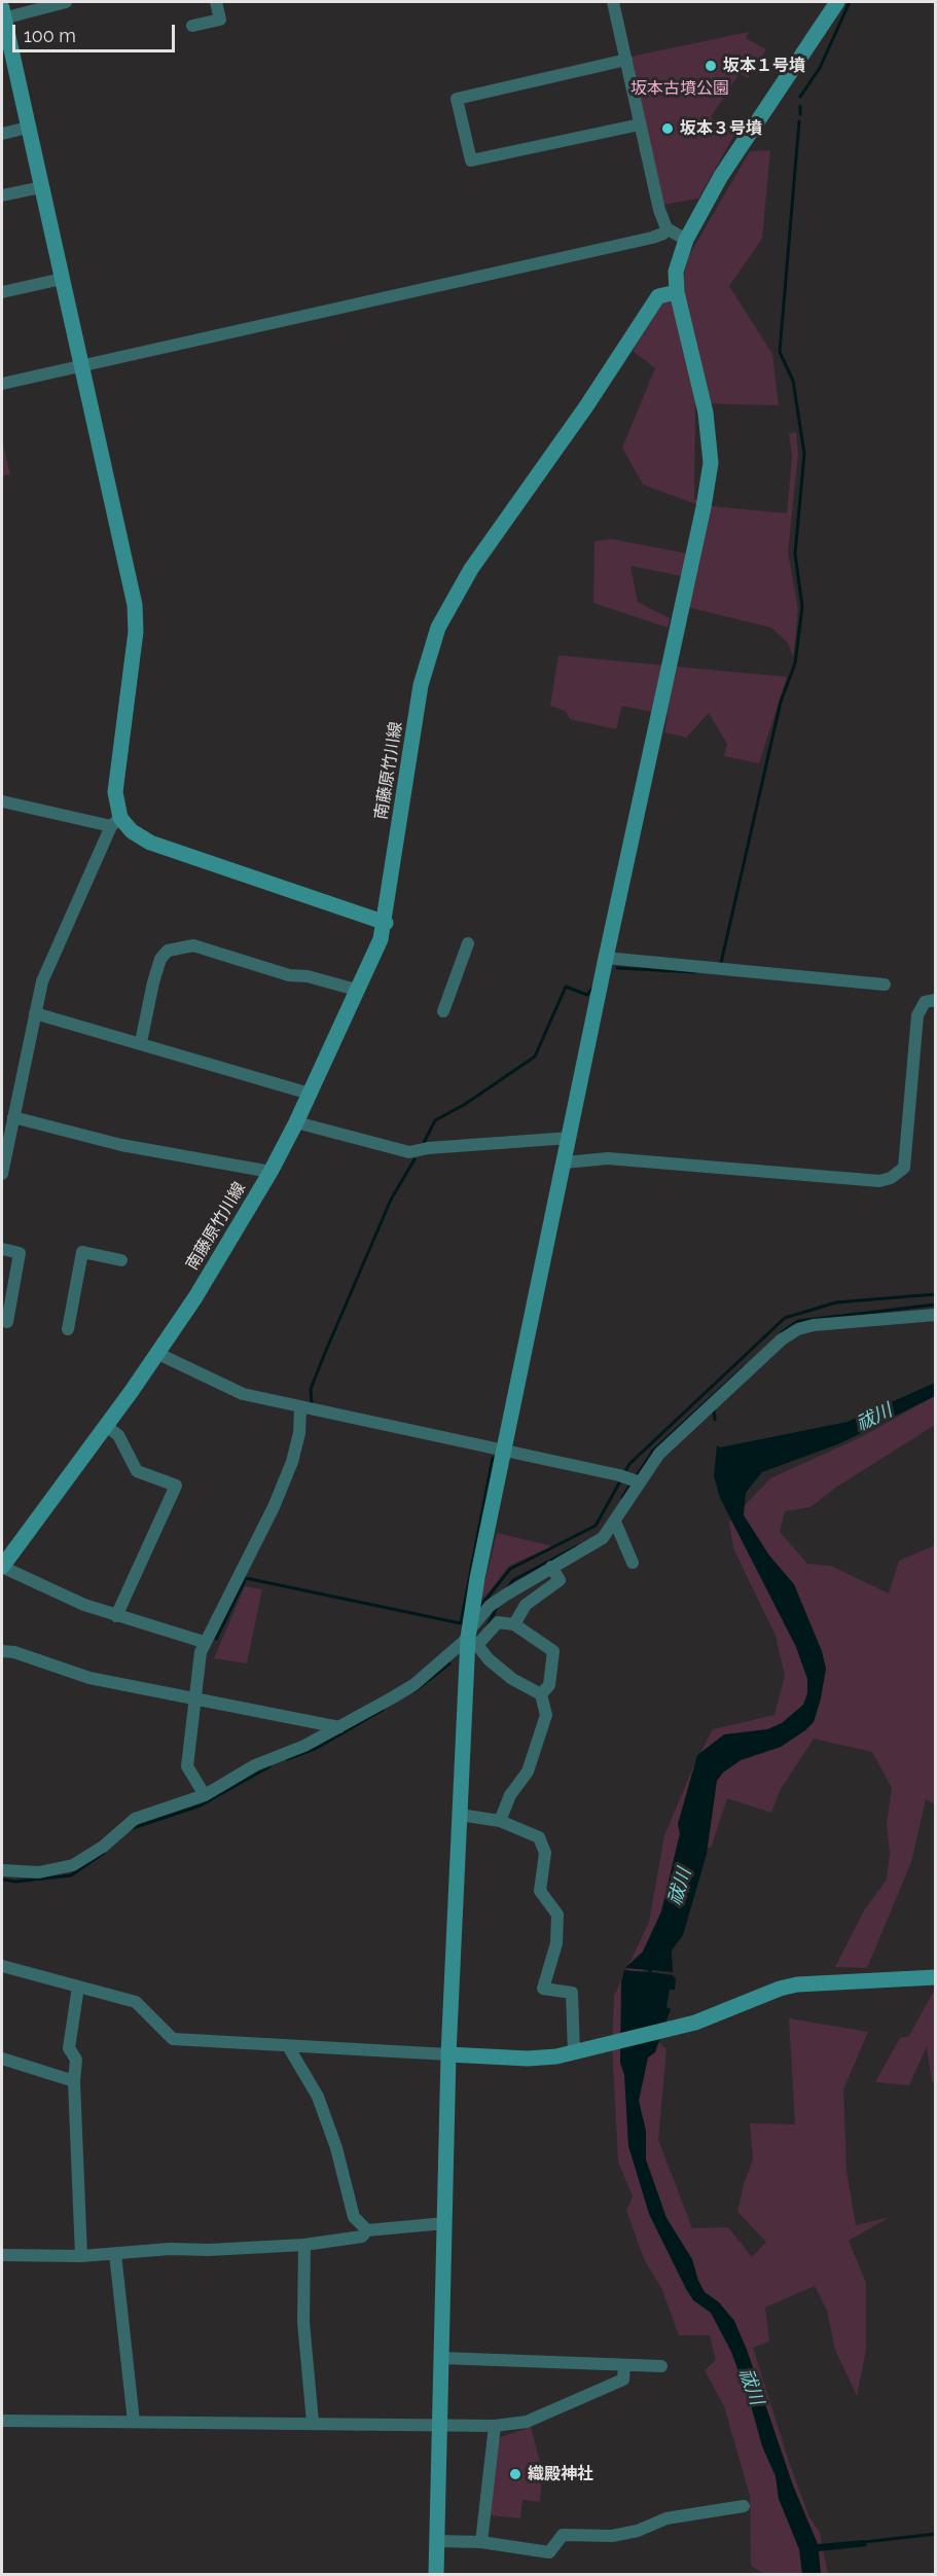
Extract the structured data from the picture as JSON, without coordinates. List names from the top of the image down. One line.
{"streets":{"street":["南藤原竹川線"]},"water":["祓川"],"parks":["坂本古墳公園"],"places":["坂本１号墳","坂本３号墳","織殿神社"],"scale_bar":"100 m"}
